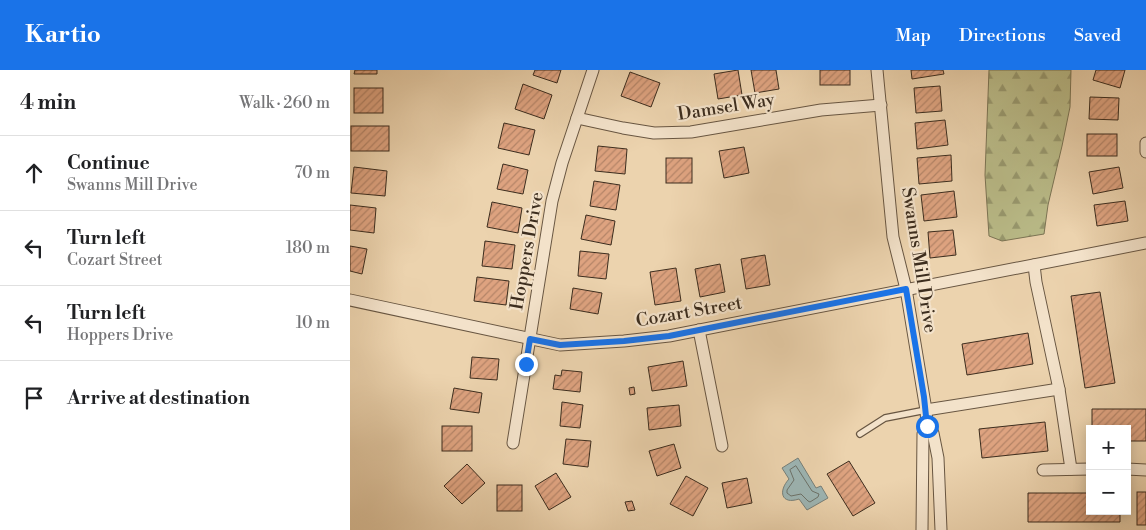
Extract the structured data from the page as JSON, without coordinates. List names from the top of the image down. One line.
{"streets":{"street":["Damsel Way","Hoppers Drive","Swanns Mill Drive","Cozart Street"]},"crossings":[["Damsel Way","Hoppers Drive"],["Damsel Way","Swanns Mill Drive"],["Hoppers Drive","Cozart Street"],["Swanns Mill Drive","Cozart Street"]],"page":{"header":"Kartio","nav":["Map","Directions","Saved"],"heading":["4 min","Walk · 260 m"],"list":[["Continue","Swanns Mill Drive","70 m"],["Turn left","Cozart Street","180 m"],["Turn left","Hoppers Drive","10 m"],"Arrive at destination"],"map_buttons":["+","−"]}}
